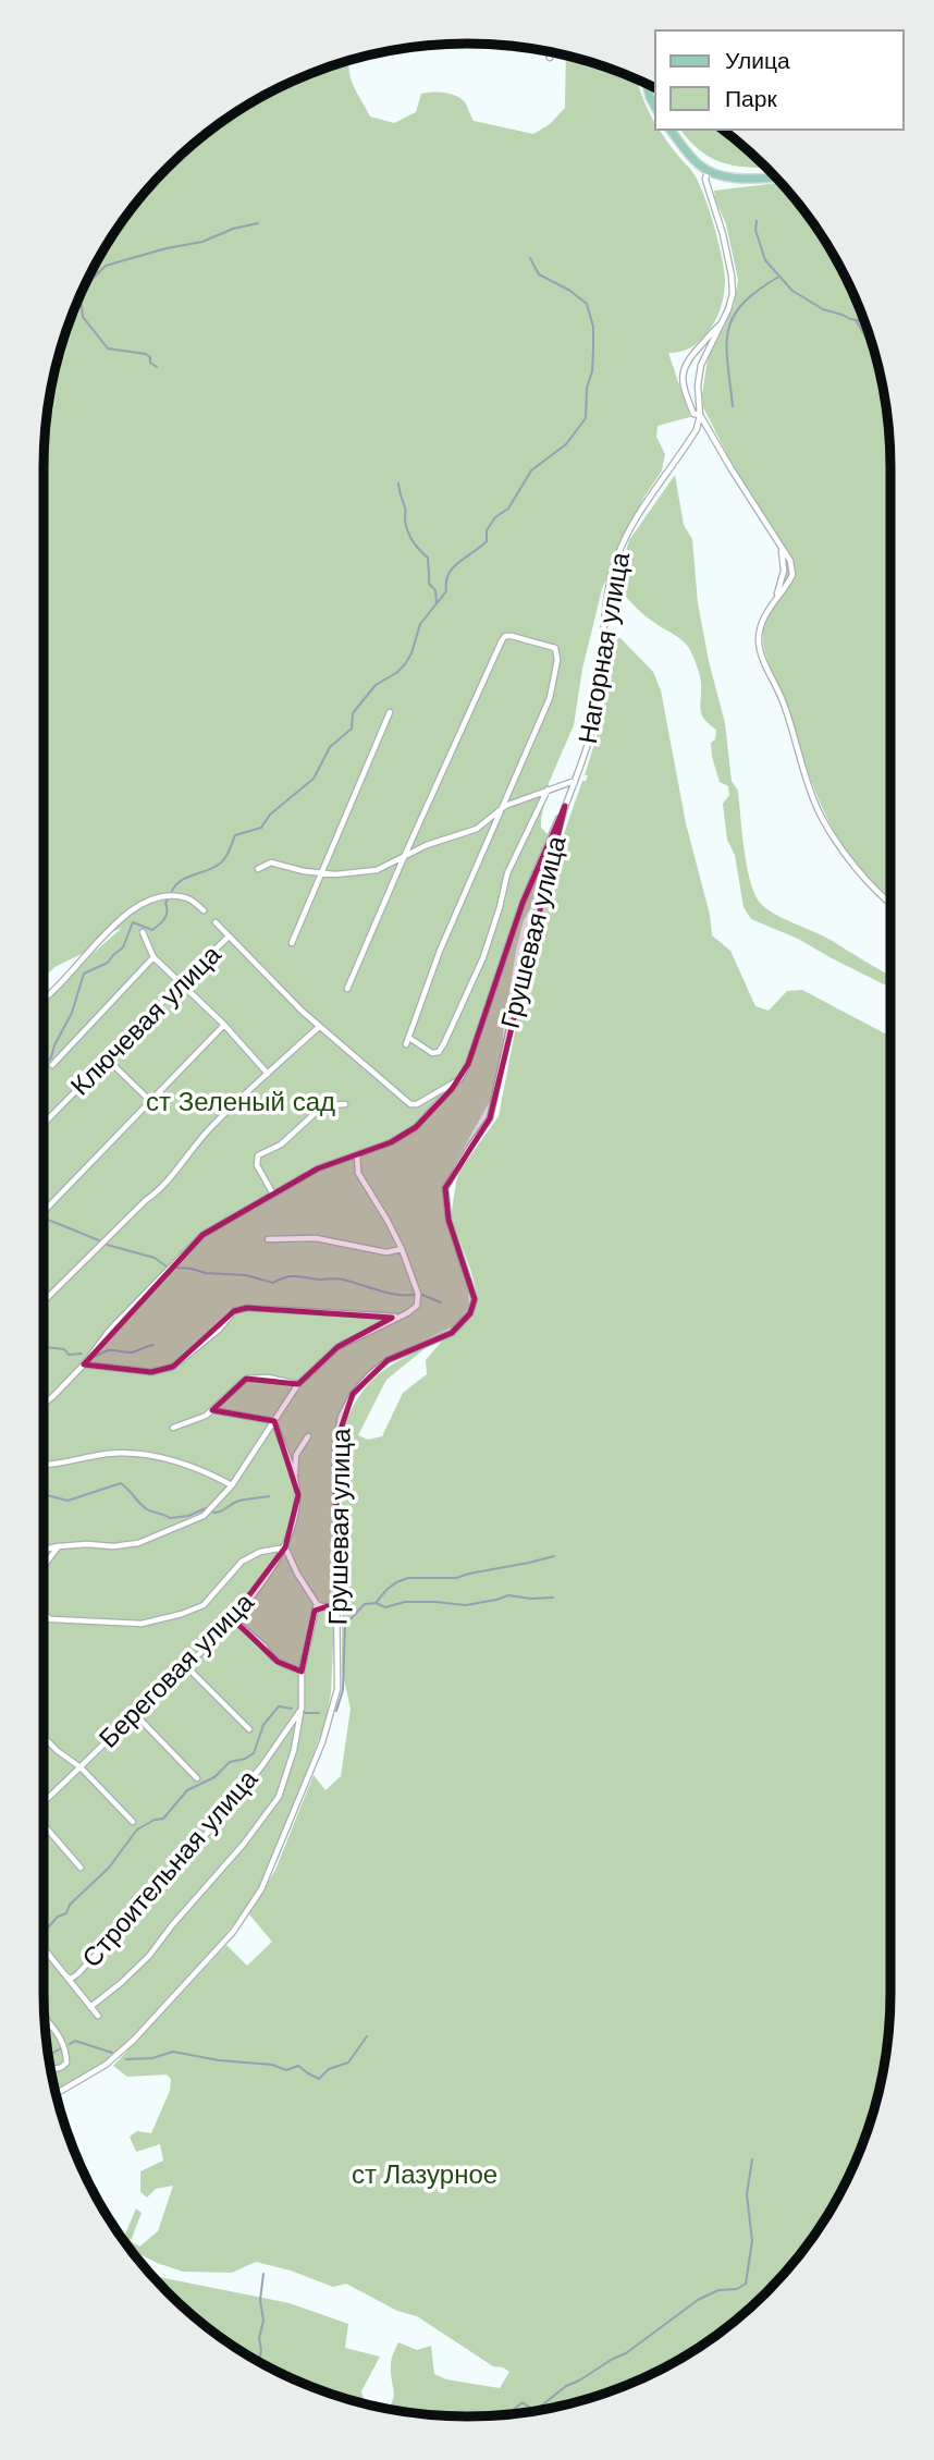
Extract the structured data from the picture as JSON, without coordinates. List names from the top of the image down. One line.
{"streets":{"street":["Нагорная улица","Грушевая улица","Ключевая улица","Береговая улица","Строительная улица"]},"crossings":[["Нагорная улица","Грушевая улица"]],"parks":["ст Зеленый сад","ст Лазурное"],"legend":["Улица","Парк"]}
